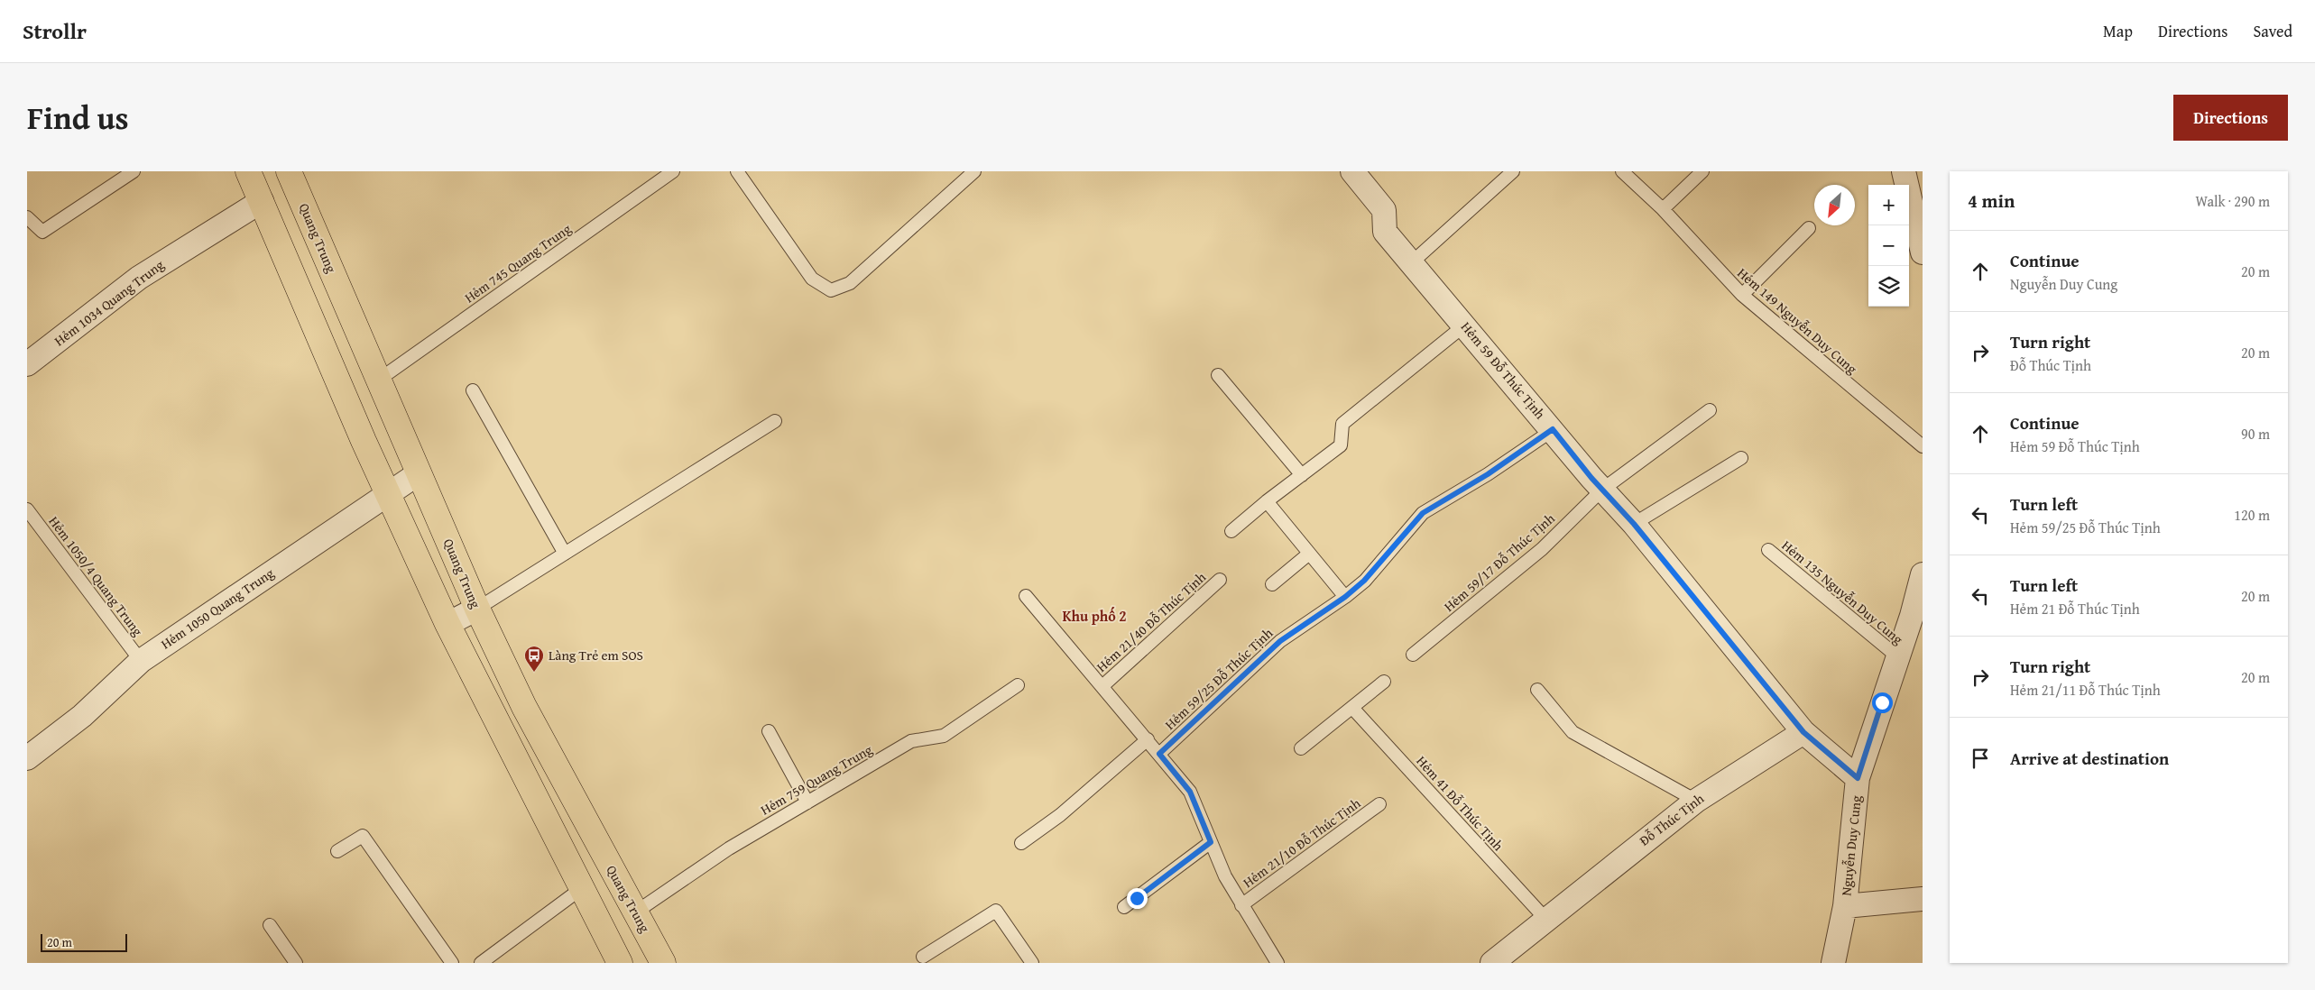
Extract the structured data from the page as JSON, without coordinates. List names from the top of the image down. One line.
{"streets":{"main road":["Quang Trung"],"street":["Hẻm 1034 Quang Trung","Hẻm 59 Đỗ Thúc Tịnh","Hẻm 1050 Quang Trung","Đỗ Thúc Tịnh","Nguyễn Duy Cung"],"lane":["Hẻm 745 Quang Trung","Hẻm 149 Nguyễn Duy Cung","Hẻm 59/17 Đỗ Thúc Tịnh","Hẻm 1050/4 Quang Trung","Hẻm 135 Nguyễn Duy Cung","Hẻm 21/40 Đỗ Thúc Tịnh","Hẻm 59/25 Đỗ Thúc Tịnh","Hẻm 759 Quang Trung","Hẻm 41 Đỗ Thúc Tịnh","Hẻm 21/10 Đỗ Thúc Tịnh"]},"crossings":[["Quang Trung","Hẻm 745 Quang Trung"],["Quang Trung","Hẻm 1050 Quang Trung"],["Quang Trung","Hẻm 759 Quang Trung"],["Hẻm 59 Đỗ Thúc Tịnh","Hẻm 59/17 Đỗ Thúc Tịnh"],["Hẻm 59 Đỗ Thúc Tịnh","Hẻm 59/25 Đỗ Thúc Tịnh"],["Hẻm 59 Đỗ Thúc Tịnh","Đỗ Thúc Tịnh"],["Hẻm 1050/4 Quang Trung","Hẻm 1050 Quang Trung"],["Hẻm 135 Nguyễn Duy Cung","Nguyễn Duy Cung"],["Hẻm 41 Đỗ Thúc Tịnh","Đỗ Thúc Tịnh"]],"districts":["Khu phố 2"],"places":{"bus stop":["Làng Trẻ em SOS"]},"scale_bar":"20 m","north":"bottom left","page":{"header":"Strollr","nav":["Map","Directions","Saved"],"title":"Find us","buttons":"Directions","heading":["4 min","Walk · 290 m"],"map_buttons":["+","−"],"list":[["Continue","Nguyễn Duy Cung","20 m"],["Turn right","Đỗ Thúc Tịnh","20 m"],["Continue","Hẻm 59 Đỗ Thúc Tịnh","90 m"],["Turn left","Hẻm 59/25 Đỗ Thúc Tịnh","120 m"],["Turn left","Hẻm 21 Đỗ Thúc Tịnh","20 m"],["Turn right","Hẻm 21/11 Đỗ Thúc Tịnh","20 m"],"Arrive at destination"],"scale":"20 m"}}
